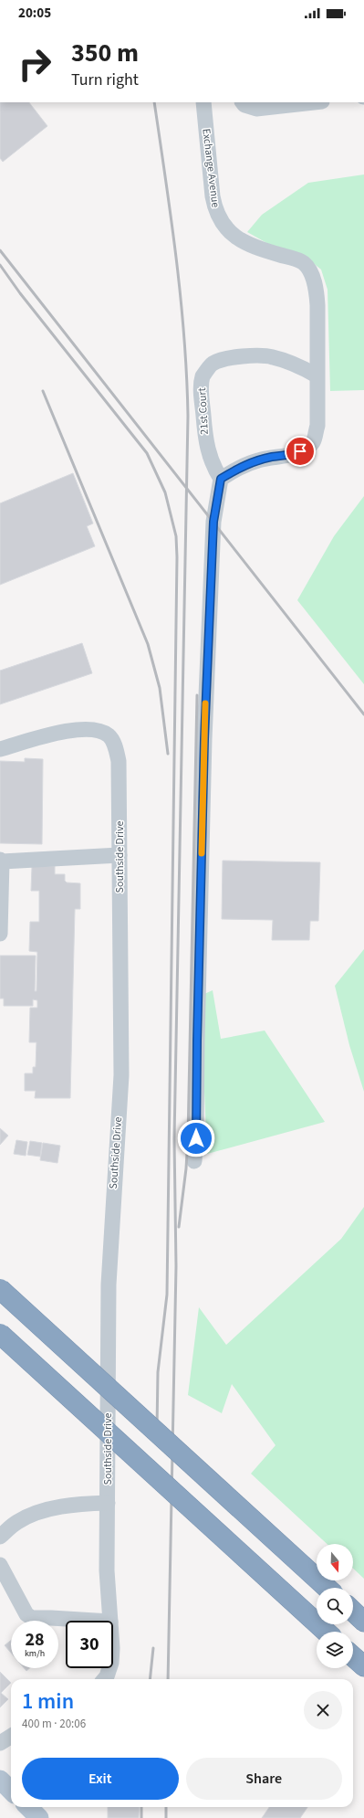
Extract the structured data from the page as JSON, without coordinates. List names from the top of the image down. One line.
{"streets":{"street":["Exchange Avenue","21st Court","Southside Drive"]},"crossings":[["Exchange Avenue","21st Court"]],"north":"bottom","page":{"status":"20:05","turn":["350 m","Turn right"],"speed":"28 km/h","limit":"30","heading":["1 min","400 m · 20:06"],"buttons":["Exit","Share"]}}
